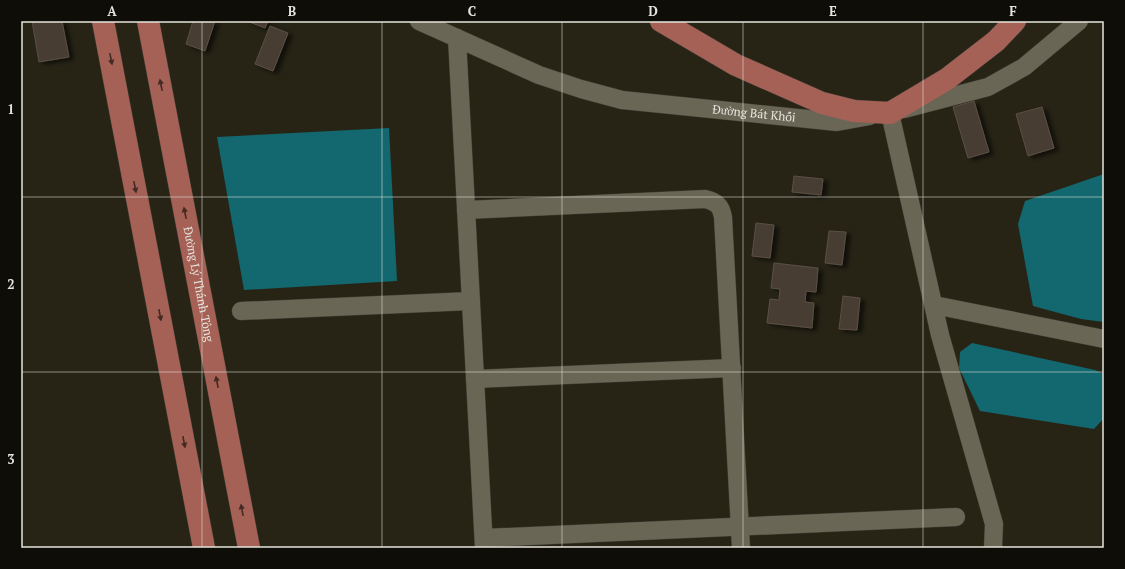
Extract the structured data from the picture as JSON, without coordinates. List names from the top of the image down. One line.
{"streets":{"main road":["Đường Lý Thánh Tông"],"street":["Đường Bát Khối"]},"grid":{"columns":["A","B","C","D","E","F"],"rows":["1","2","3"]}}
